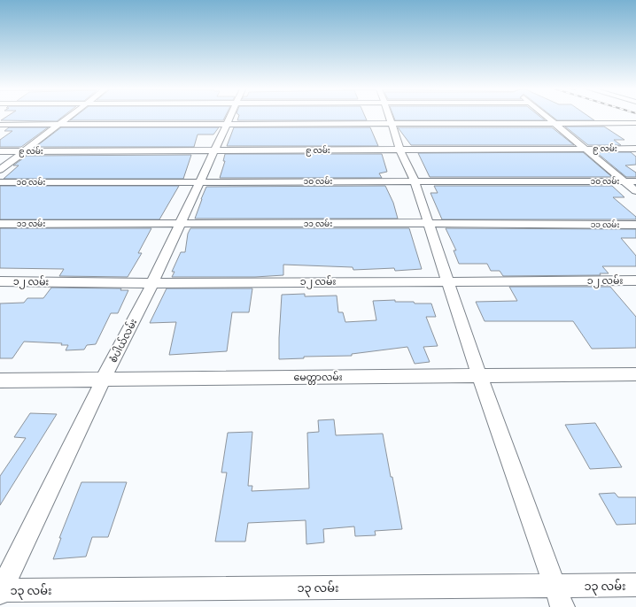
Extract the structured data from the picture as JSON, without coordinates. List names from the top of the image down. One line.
{"streets":{"street":["၉ လမ်း","၁၀ လမ်း","၁၁ လမ်း","၁၂ လမ်း","စံပါယ်လမ်း","မေတ္တာလမ်း","၁၃ လမ်း"]},"crossings":[["၉ လမ်း","စံပါယ်လမ်း"],["၁၀ လမ်း","စံပါယ်လမ်း"],["၁၁ လမ်း","စံပါယ်လမ်း"],["၁၂ လမ်း","စံပါယ်လမ်း"],["စံပါယ်လမ်း","မေတ္တာလမ်း"],["စံပါယ်လမ်း","၁၃ လမ်း"]]}
